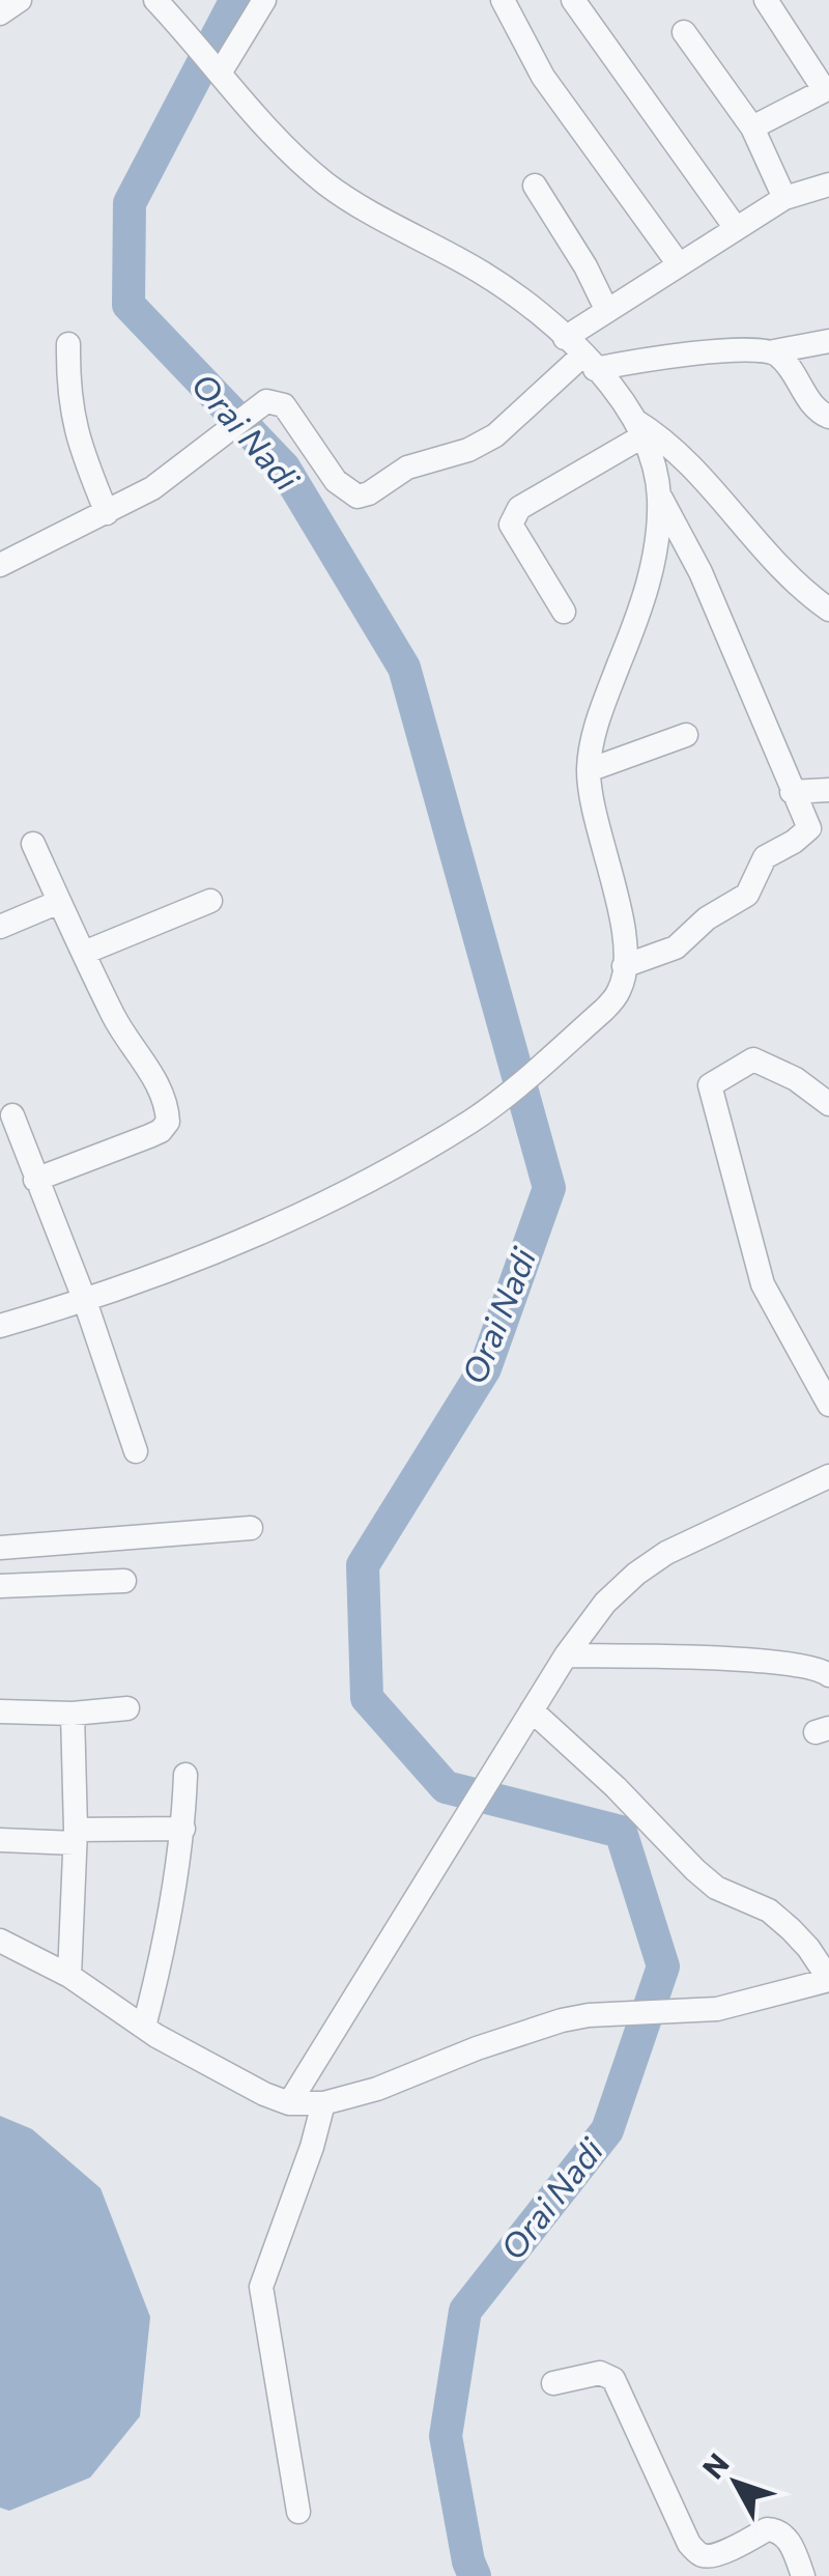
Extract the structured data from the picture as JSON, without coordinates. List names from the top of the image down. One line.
{"water":["Orai Nadi"],"north":"top left"}
